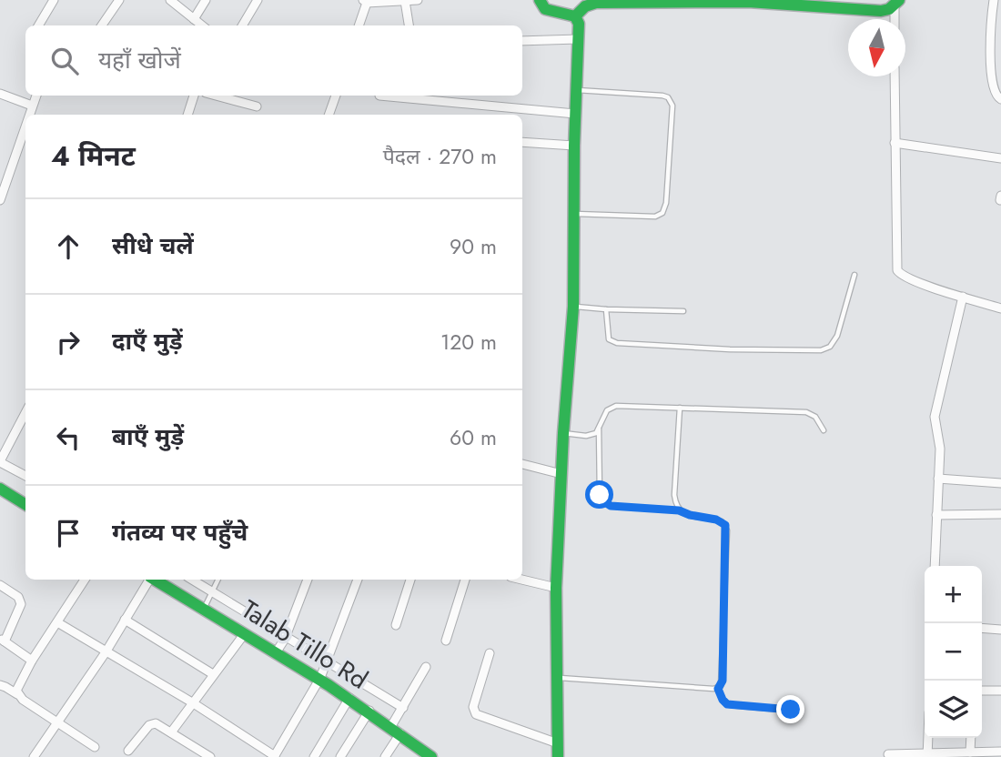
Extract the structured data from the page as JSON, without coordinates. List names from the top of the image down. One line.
{"streets":{"street":["Talab Tillo Rd"]},"north":"bottom","page":{"search":"यहाँ खोजें","heading":["4 मिनट","पैदल · 270 m"],"list":[["सीधे चलें","90 m"],["दाएँ मुड़ें","120 m"],["बाएँ मुड़ें","60 m"],"गंतव्य पर पहुँचे"],"map_buttons":["+","−"]}}
